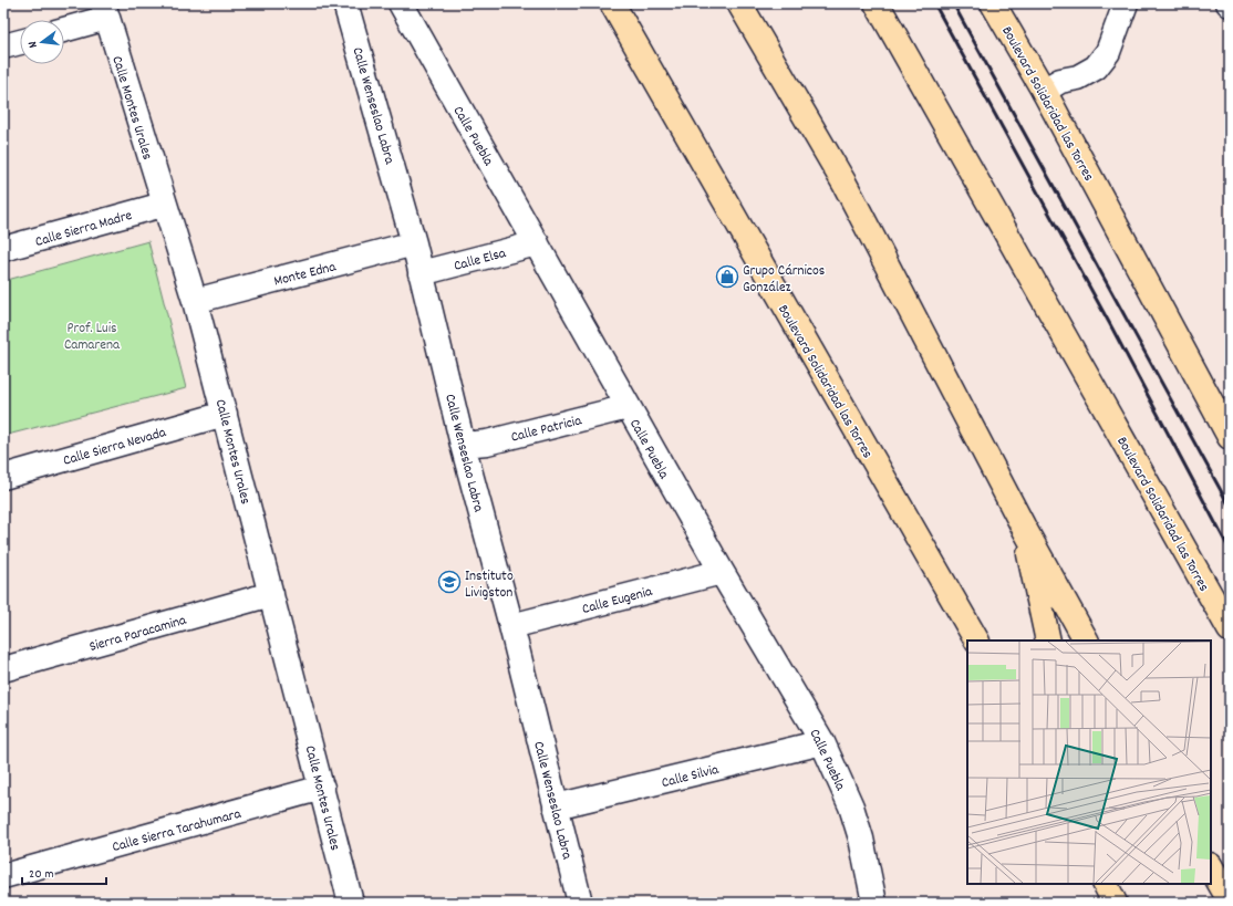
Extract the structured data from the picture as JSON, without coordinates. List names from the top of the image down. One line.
{"streets":{"main road":["Boulevard Solidaridad las Torres"],"street":["Calle Wenseslao Labra","Calle Montes Urales","Calle Puebla","Calle Sierra Madre","Calle Elsa","Monte Edna","Calle Patricia","Calle Sierra Nevada","Calle Eugenia","Sierra Paracamina","Calle Silvia","Calle Sierra Tarahumara"]},"crossings":[["Calle Wenseslao Labra","Calle Elsa"],["Calle Wenseslao Labra","Monte Edna"],["Calle Wenseslao Labra","Calle Patricia"],["Calle Wenseslao Labra","Calle Eugenia"],["Calle Wenseslao Labra","Calle Silvia"],["Calle Montes Urales","Calle Sierra Madre"],["Calle Montes Urales","Monte Edna"],["Calle Montes Urales","Calle Sierra Nevada"],["Calle Montes Urales","Sierra Paracamina"],["Calle Montes Urales","Calle Sierra Tarahumara"],["Calle Puebla","Calle Elsa"],["Calle Puebla","Calle Patricia"],["Calle Puebla","Calle Eugenia"],["Calle Puebla","Calle Silvia"]],"parks":["Prof. Luis Camarena"],"places":{"shop":["Grupo Cárnicos González"],"school or university":["Instituto Livigston"]},"scale_bar":"20 m","north":"left"}
